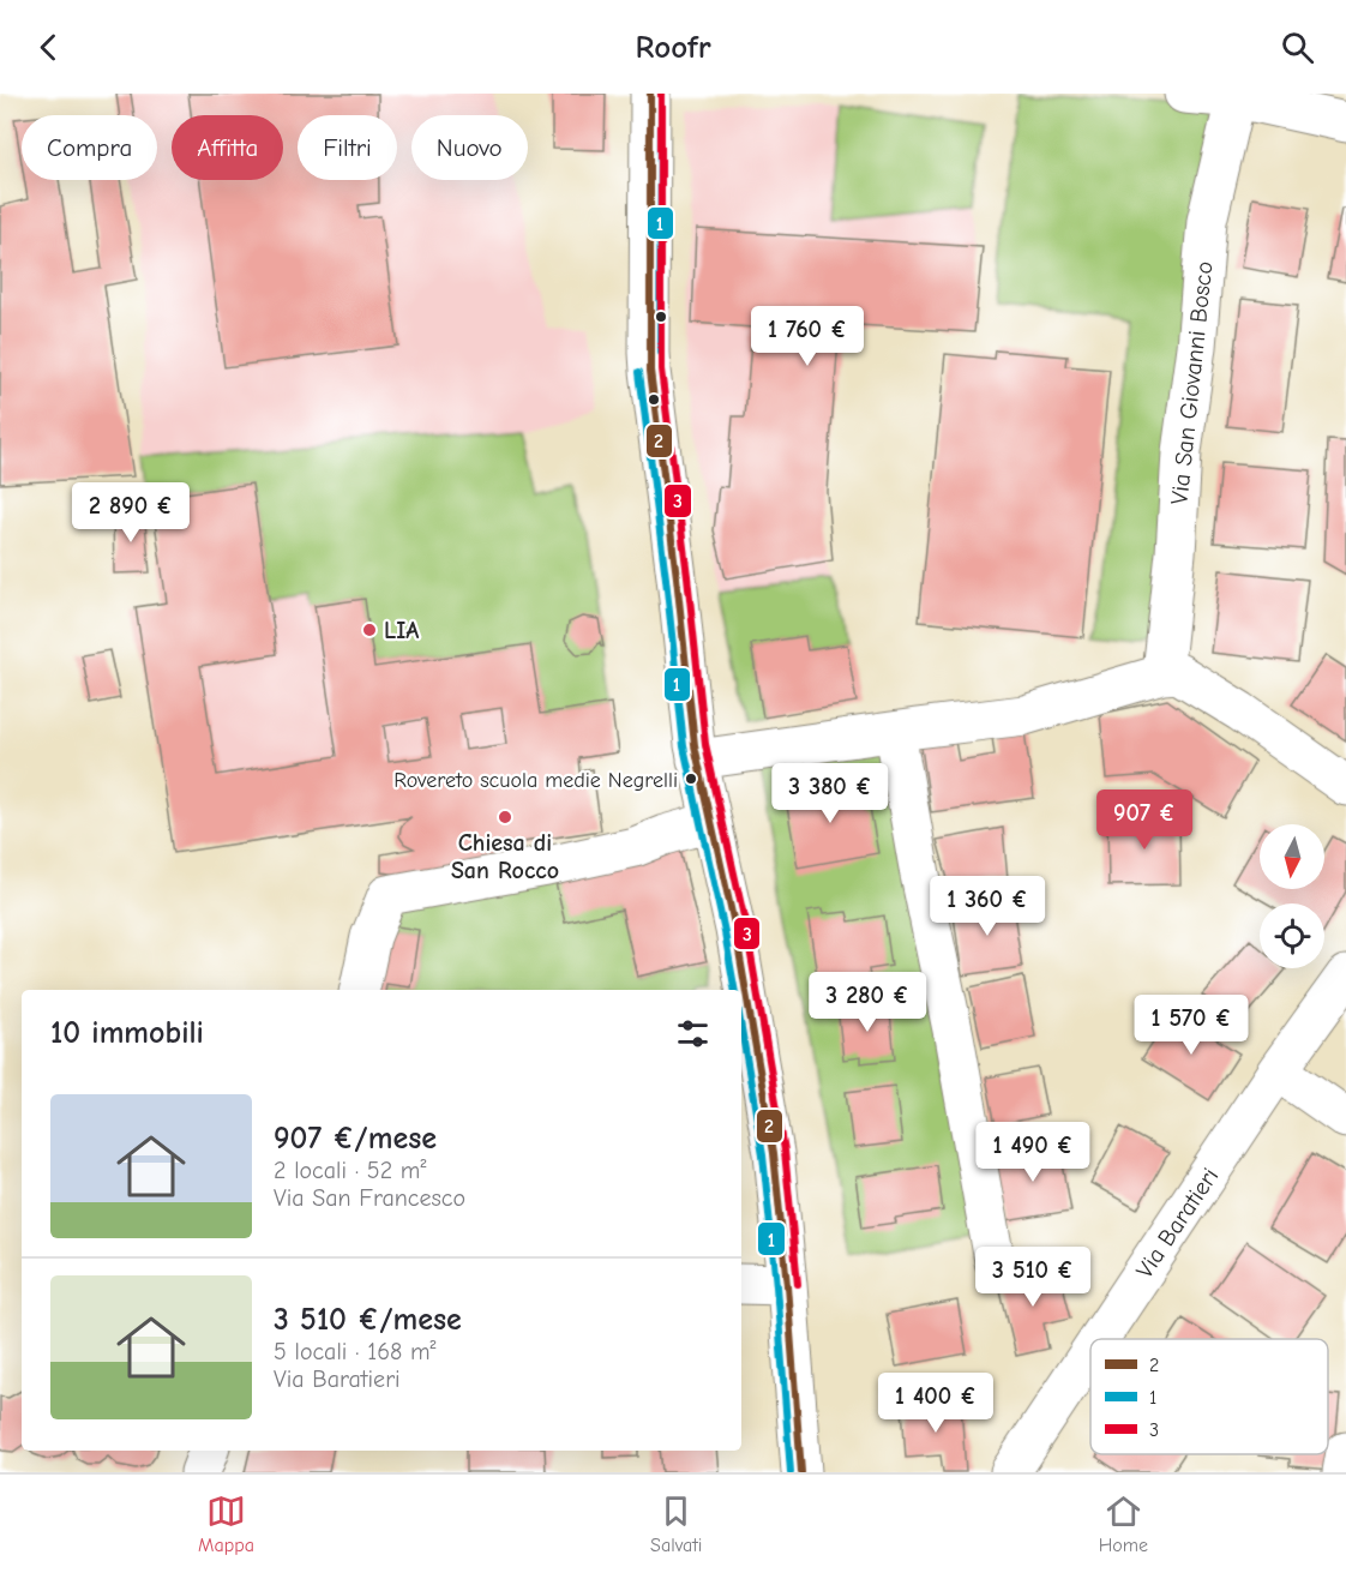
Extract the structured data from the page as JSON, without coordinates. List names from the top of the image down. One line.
{"streets":{"street":["Via San Giovanni Bosco","Via Baratieri"]},"places":["LIA","Rovereto scuola medie Negrelli","Chiesa di San Rocco"],"lines":["transit line 2","transit line 1","transit line 3"],"legend":["2","1","3"],"north":"bottom","page":{"header":"Roofr","chip":["Compra","Affitta","Filtri","Nuovo"],"price":["1 760 €","2 890 €","3 380 €","907 €","1 360 €","3 280 €","1 570 €","1 490 €","3 510 €","1 400 €"],"heading":"10 immobili","list":[{"name":"907 €/mese","note":"2 locali · 52 m² · Via San Francesco"},{"name":"3 510 €/mese","note":"5 locali · 168 m² · Via Baratieri"}],"tabs":["Mappa","Salvati","Home"]}}
